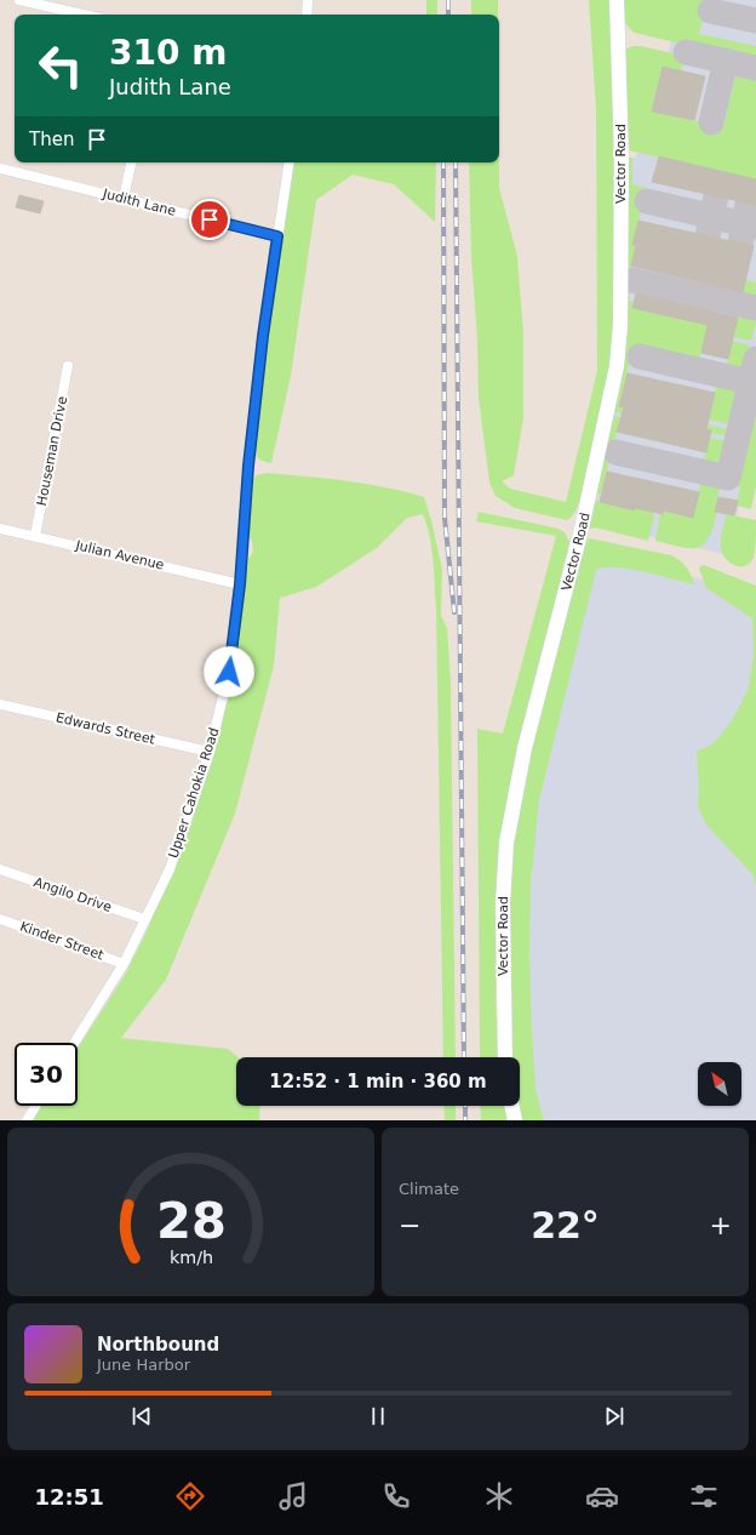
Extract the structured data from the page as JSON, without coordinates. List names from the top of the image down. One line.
{"streets":{"street":["Vector Road","Judith Lane","Houseman Drive","Julian Avenue","Edwards Street","Upper Cahokia Road","Angilo Drive","Kinder Street"]},"crossings":[["Judith Lane","Upper Cahokia Road"],["Houseman Drive","Julian Avenue"],["Julian Avenue","Upper Cahokia Road"],["Edwards Street","Upper Cahokia Road"],["Upper Cahokia Road","Angilo Drive"],["Upper Cahokia Road","Kinder Street"]],"north":"top left","page":{"turn":["310 m","Judith Lane"],"then":"Then","limit":"30","trip":"12:52 · 1 min · 360 m","tile":"Climate","heat":["−","22°","+"],"song":["Northbound","June Harbor"],"tabs":"12:51","gauge":["28","km/h"]}}
